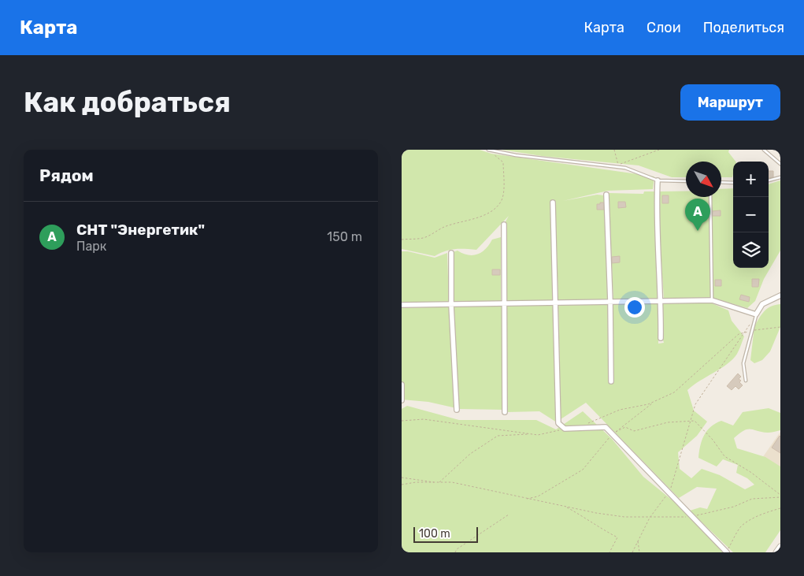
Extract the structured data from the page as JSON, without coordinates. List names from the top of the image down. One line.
{"scale_bar":"100 m","north":"bottom right","page":{"header":"Карта","nav":["Карта","Слои","Поделиться"],"buttons":"Маршрут","title":"Как добраться","heading":"Рядом","map_buttons":["+","−"],"pins":"A","list":[{"mark":"A","name":"СНТ \"Энергетик\"","note":"Парк","value":"150 m"}],"scale":"100 m"}}
